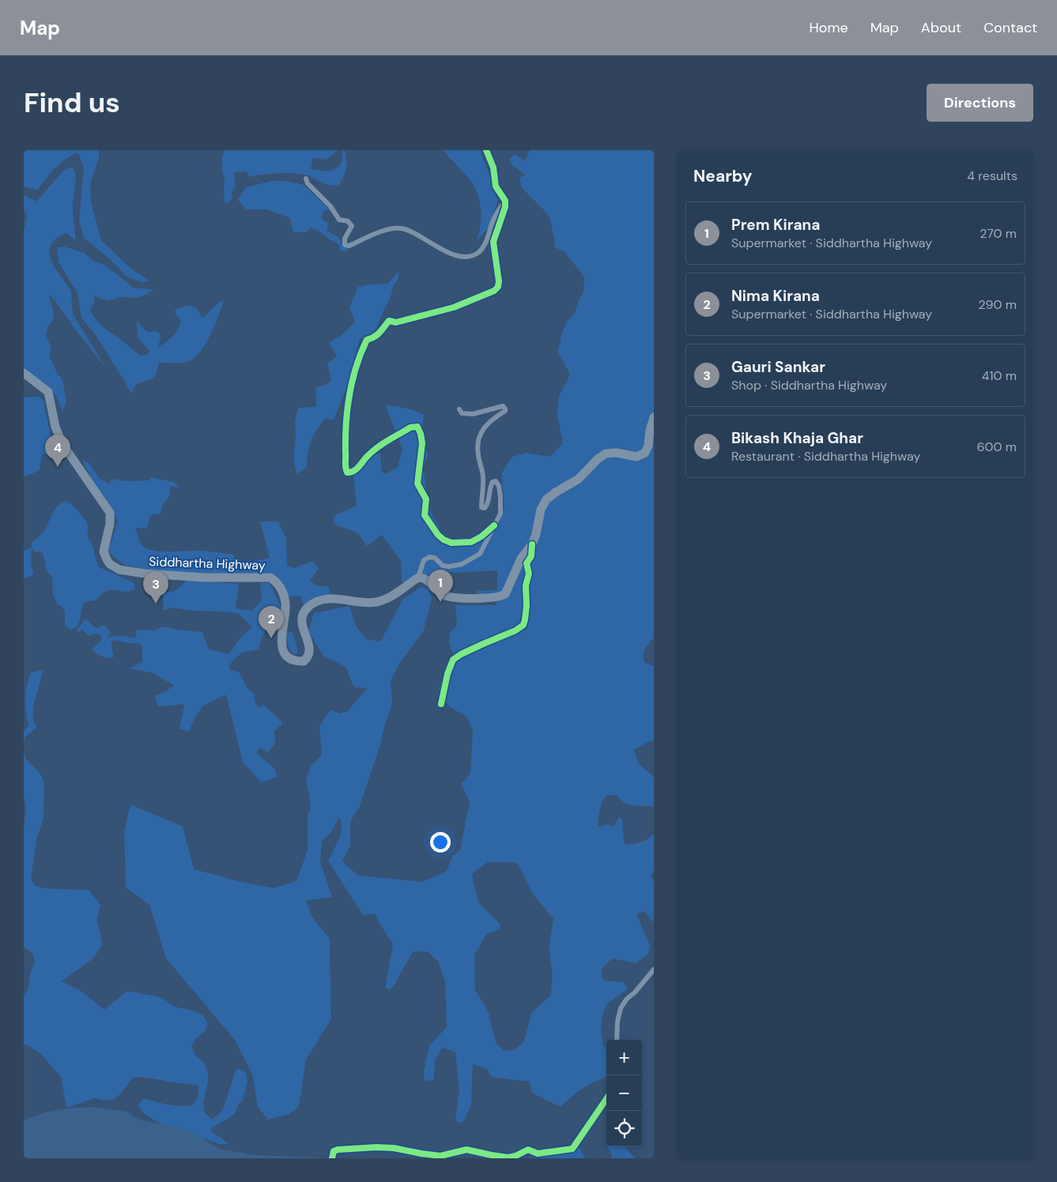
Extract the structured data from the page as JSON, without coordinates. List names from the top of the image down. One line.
{"streets":{"highway":["Siddhartha Highway"]},"page":{"header":"Map","nav":["Home","Map","About","Contact"],"buttons":"Directions","title":"Find us","heading":["Nearby","4 results"],"list":[{"mark":"1","name":"Prem Kirana","note":"Supermarket · Siddhartha Highway","value":"270 m"},{"mark":"2","name":"Nima Kirana","note":"Supermarket · Siddhartha Highway","value":"290 m"},{"mark":"3","name":"Gauri Sankar","note":"Shop · Siddhartha Highway","value":"410 m"},{"mark":"4","name":"Bikash Khaja Ghar","note":"Restaurant · Siddhartha Highway","value":"600 m"}],"pins":["4","1","3","2"],"map_buttons":["+","−"]}}
